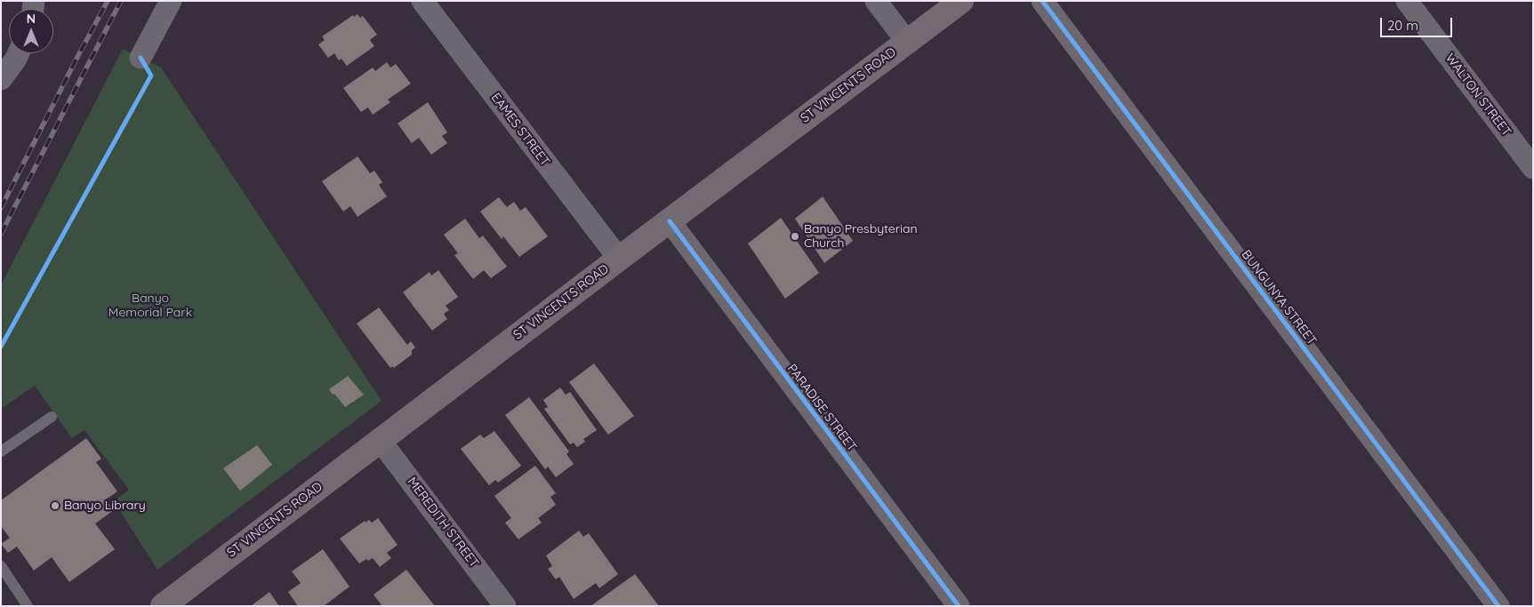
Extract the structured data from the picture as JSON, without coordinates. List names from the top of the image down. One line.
{"streets":{"main road":["ST VINCENTS ROAD"],"street":["WALTON STREET","EAMES STREET","BUNGUNYA STREET","PARADISE STREET","MEREDITH STREET"]},"crossings":[["ST VINCENTS ROAD","EAMES STREET"],["ST VINCENTS ROAD","PARADISE STREET"],["ST VINCENTS ROAD","MEREDITH STREET"]],"parks":["Banyo Memorial Park"],"places":["Banyo Presbyterian Church","Banyo Library"],"scale_bar":"20 m","north":"top"}
